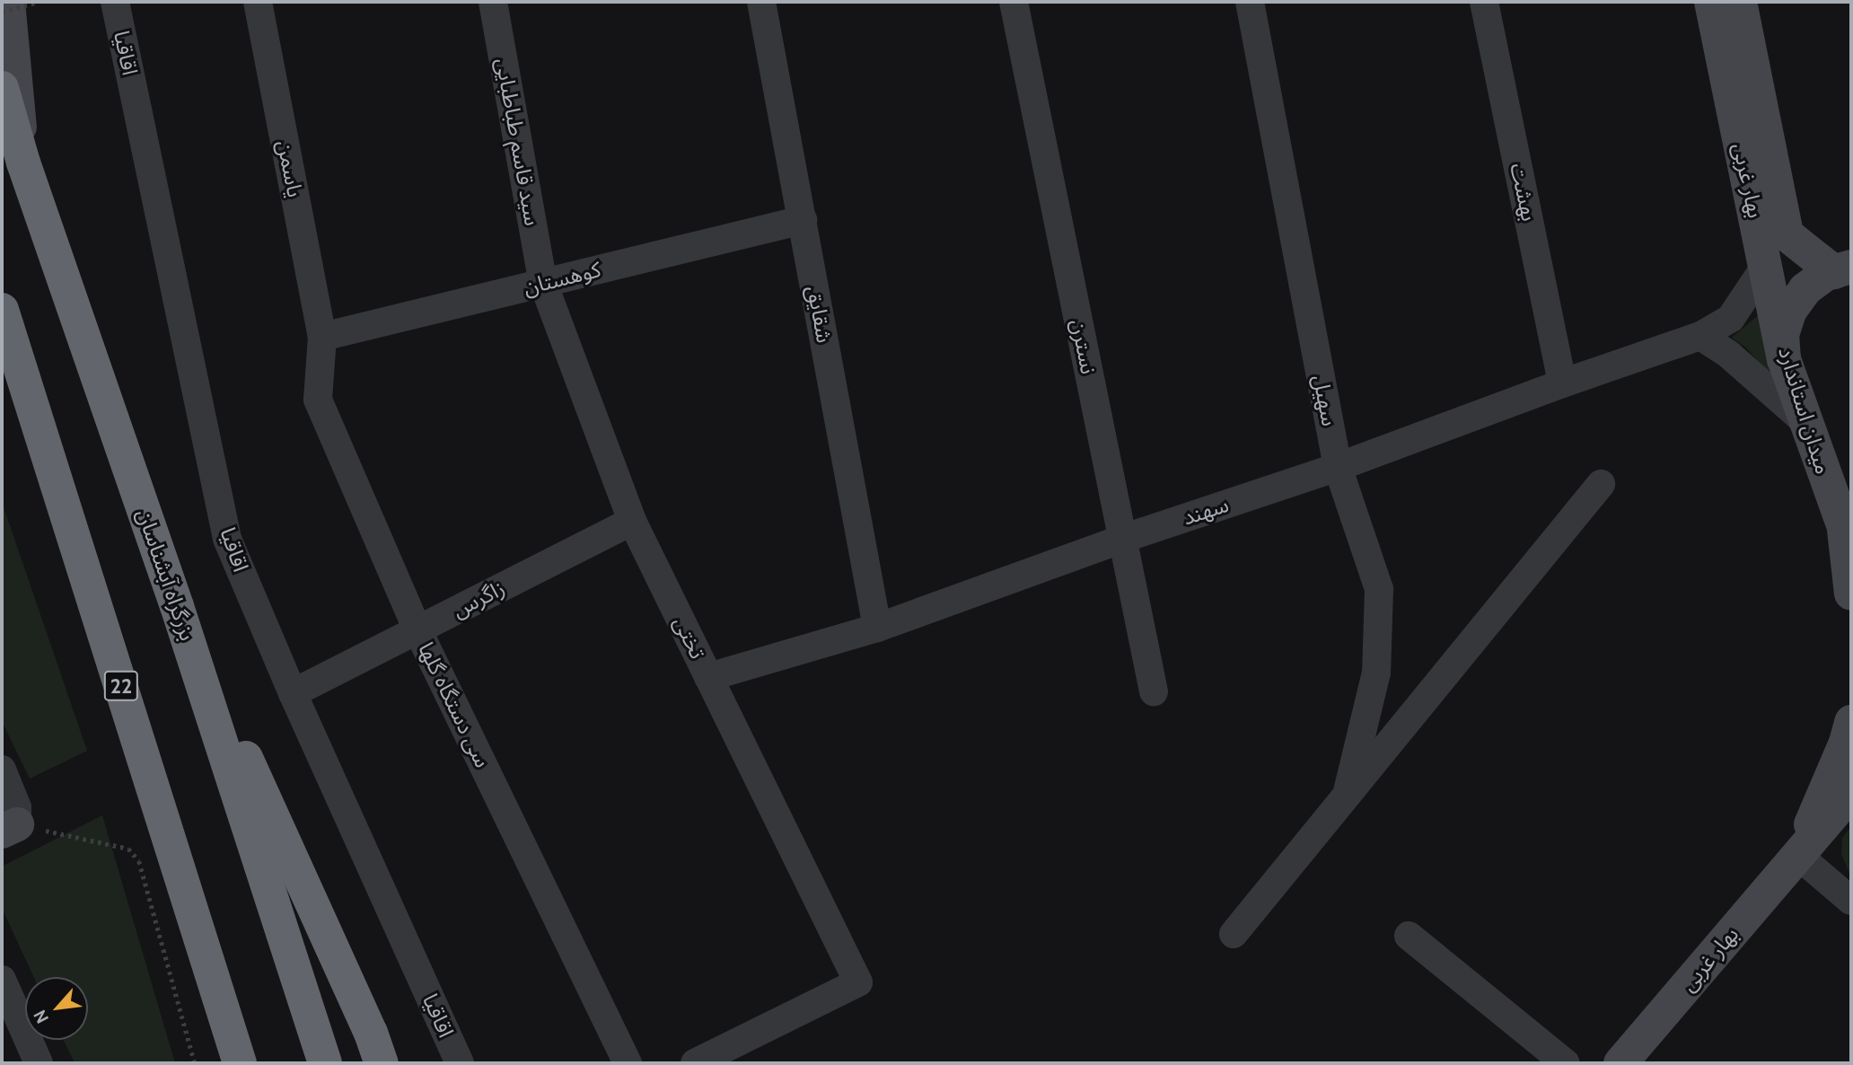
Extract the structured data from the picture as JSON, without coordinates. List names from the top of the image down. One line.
{"streets":{"highway":["بزرگراه آبشناسان","22"],"street":["اقاقیا","سید قاسم طباطبایی","یاسمن","بهار غربی","بهشت","کوهستان","شقایق","نسترن","سهیل","میدان استاندارد","سهند","زاگرس","تختی","سی دستگاه گلها"]},"crossings":[["اقاقیا","زاگرس"],["سید قاسم طباطبایی","کوهستان"],["سید قاسم طباطبایی","تختی"],["یاسمن","کوهستان"],["یاسمن","سی دستگاه گلها"],["بهار غربی","میدان استاندارد"],["بهار غربی","سهند"],["بهشت","سهند"],["کوهستان","شقایق"],["کوهستان","تختی"],["کوهستان","سی دستگاه گلها"],["شقایق","سهند"],["نسترن","سهند"],["سهیل","سهند"],["سهند","تختی"],["زاگرس","تختی"],["زاگرس","سی دستگاه گلها"]],"north":"bottom left"}
